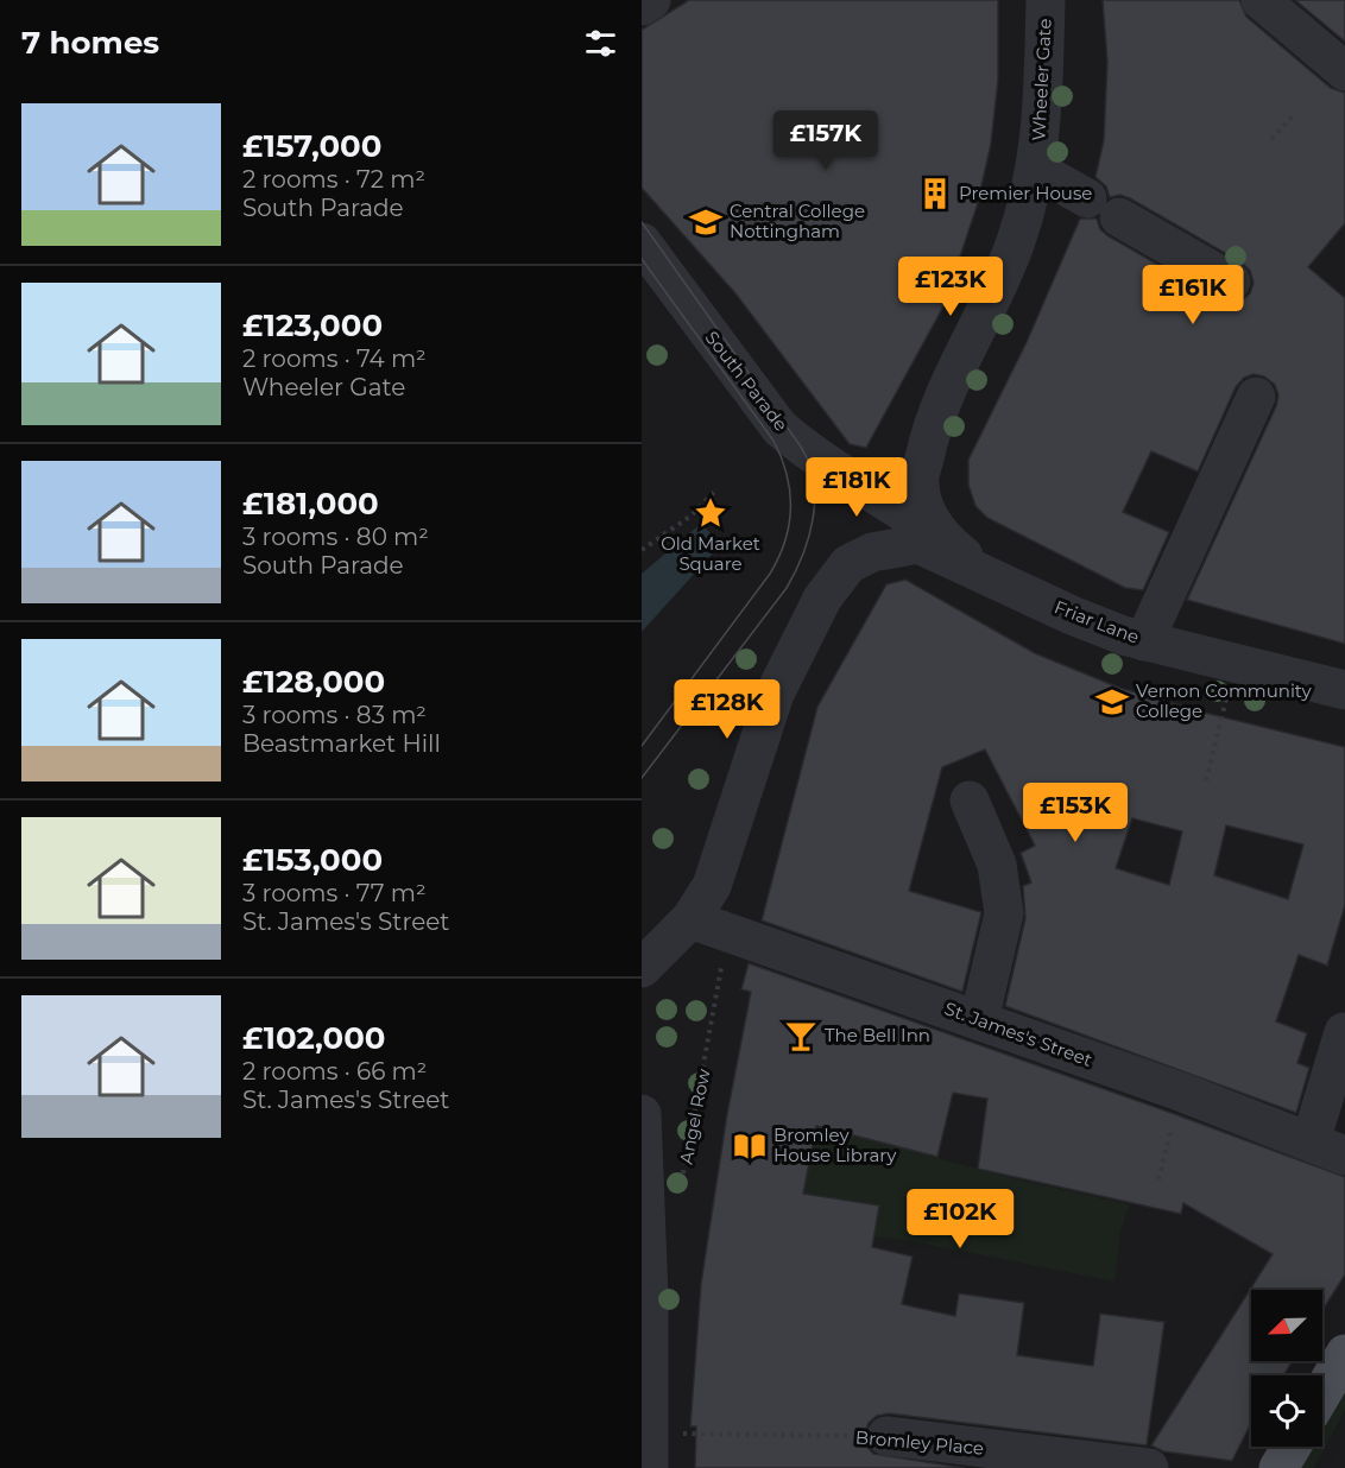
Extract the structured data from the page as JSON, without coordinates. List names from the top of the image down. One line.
{"streets":{"street":["Wheeler Gate","South Parade","Friar Lane","St. James's Street","Bromley Place"],"path":["Angel Row"]},"crossings":[["Wheeler Gate","South Parade"],["Wheeler Gate","Friar Lane"],["Friar Lane","St. James's Street"],["St. James's Street","Angel Row"]],"places":{"building":["Premier House"],"school or university":["Central College Nottingham","Vernon Community College"],"place":["Old Market Square"],"bar":["The Bell Inn"],"library":["Bromley House Library"]},"north":"bottom left","page":{"heading":"7 homes","list":[{"name":"£157,000","note":"2 rooms · 72 m² · South Parade"},{"name":"£123,000","note":"2 rooms · 74 m² · Wheeler Gate"},{"name":"£181,000","note":"3 rooms · 80 m² · South Parade"},{"name":"£128,000","note":"3 rooms · 83 m² · Beastmarket Hill"},{"name":"£153,000","note":"3 rooms · 77 m² · St. James's Street"},{"name":"£102,000","note":"2 rooms · 66 m² · St. James's Street"}],"price":["£157K","£123K","£161K","£181K","£128K","£153K","£102K"]}}
